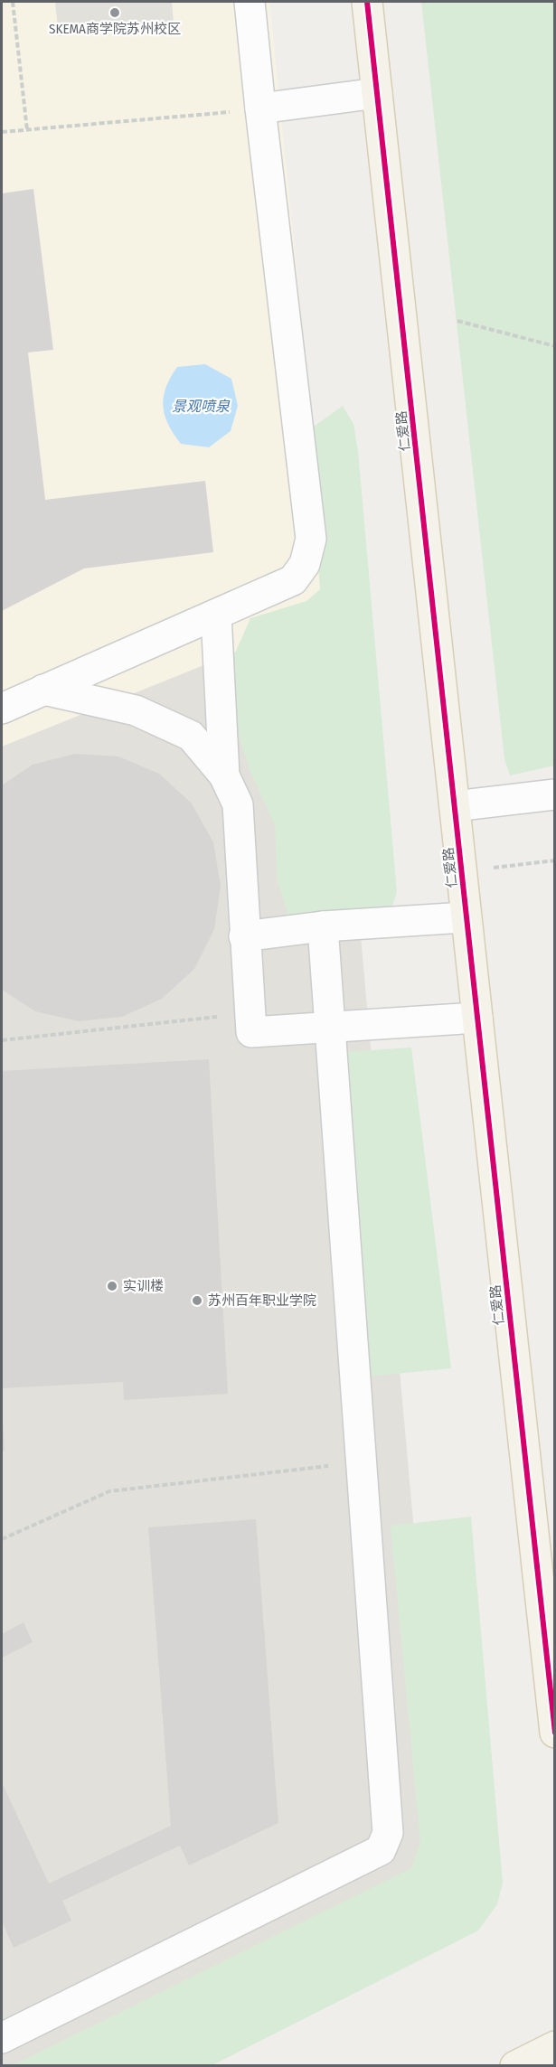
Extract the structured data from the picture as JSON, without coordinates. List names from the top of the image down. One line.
{"streets":{"main road":["仁爱路"]},"water":["景观喷泉"],"places":["SKEMA商学院苏州校区","实训楼","苏州百年职业学院"]}
